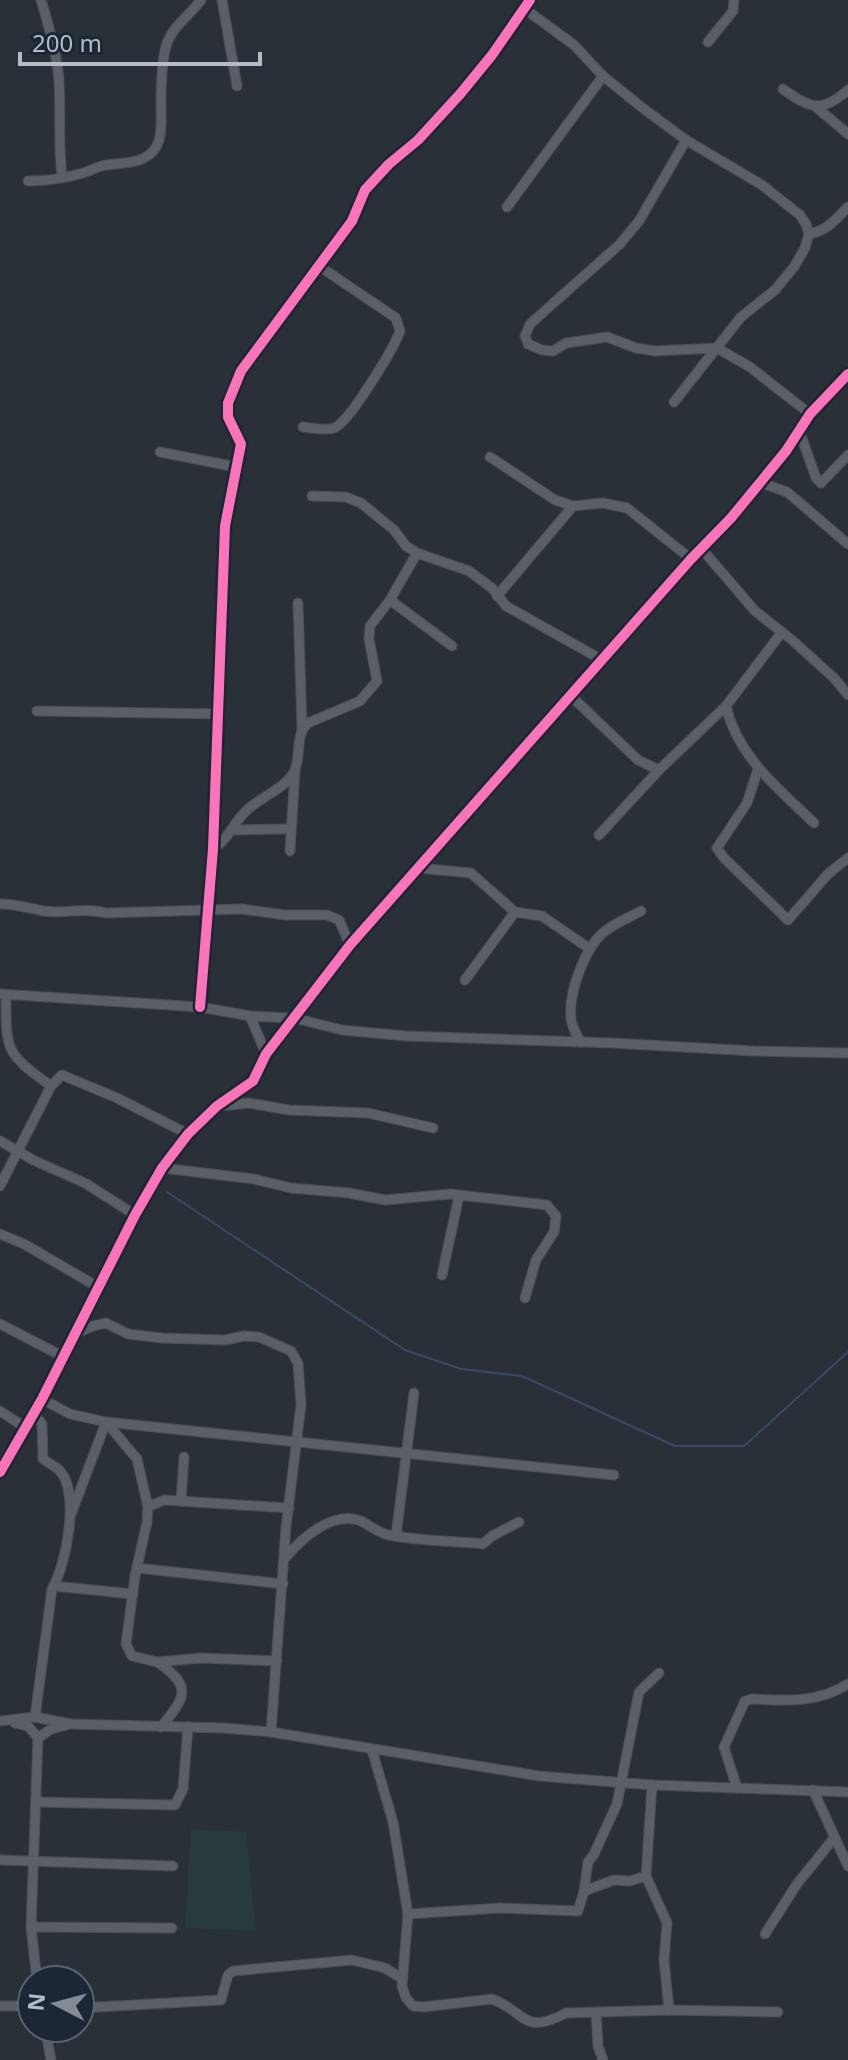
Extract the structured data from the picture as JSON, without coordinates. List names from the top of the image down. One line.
{"scale_bar":"200 m","north":"left"}
